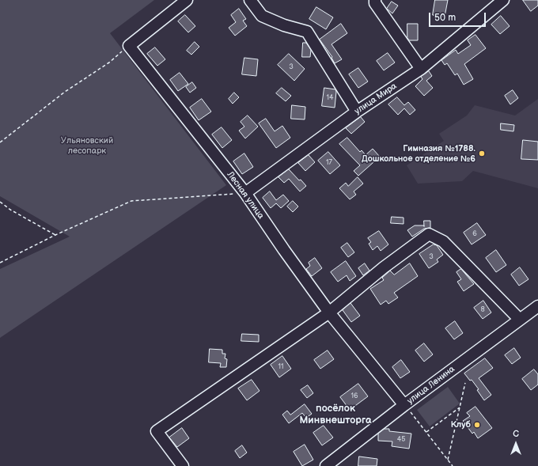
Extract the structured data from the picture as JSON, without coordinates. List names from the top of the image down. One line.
{"streets":{"street":["улица Мира","Лесная улица","улица Ленина"]},"crossings":[["улица Мира","Лесная улица"],["Лесная улица","улица Ленина"]],"districts":["посёлок Минвнешторга"],"parks":["Ульяновский лесопарк"],"places":["Гимназия №1788. Дошкольное отделение №6","Клуб"],"house_numbers":["3","14","17","6","3","8","11","16","45"],"scale_bar":"50 m","north":"top"}
